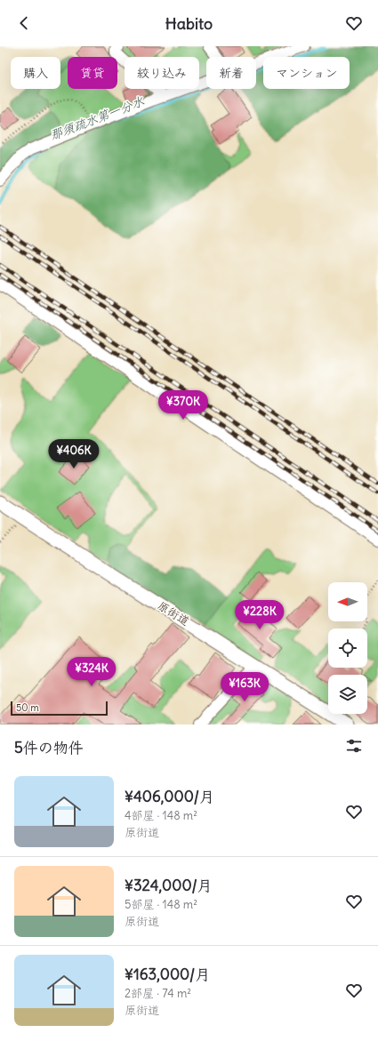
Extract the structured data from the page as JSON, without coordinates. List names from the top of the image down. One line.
{"streets":{"street":["原街道"]},"water":["那須疏水第一分水"],"scale_bar":"50 m","north":"left","page":{"header":"Habito","chip":["購入","賃貸","絞り込み","新着","マンション"],"price":["¥370K","¥406K","¥228K","¥324K","¥163K"],"scale":"50 m","heading":"5件の物件","list":[{"name":"¥406,000/月","note":"4部屋 · 148 m² · 原街道"},{"name":"¥324,000/月","note":"5部屋 · 148 m² · 原街道"},{"name":"¥163,000/月","note":"2部屋 · 74 m² · 原街道"}]}}
